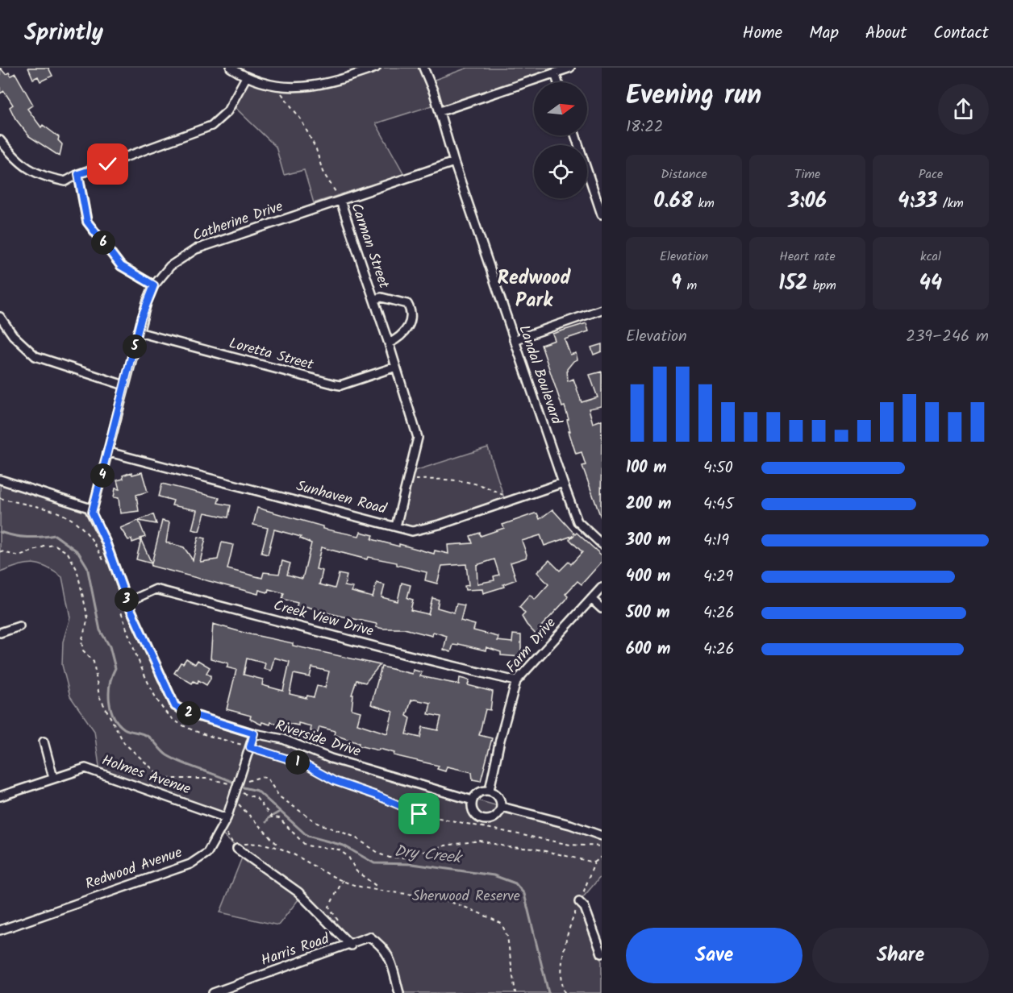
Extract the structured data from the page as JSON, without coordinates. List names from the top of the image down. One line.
{"streets":{"street":["Catherine Drive","Carman Street","Loretta Street","Landal Boulevard","Sunhaven Road","Creek View Drive","Farm Drive","Riverside Drive","Holmes Avenue","Redwood Avenue","Harris Road"]},"crossings":[["Catherine Drive","Carman Street"],["Catherine Drive","Loretta Street"],["Catherine Drive","Landal Boulevard"],["Catherine Drive","Sunhaven Road"],["Catherine Drive","Riverside Drive"],["Carman Street","Loretta Street"],["Carman Street","Sunhaven Road"],["Landal Boulevard","Sunhaven Road"],["Creek View Drive","Farm Drive"],["Creek View Drive","Riverside Drive"],["Farm Drive","Riverside Drive"],["Riverside Drive","Redwood Avenue"],["Holmes Avenue","Redwood Avenue"]],"districts":["Redwood Park"],"water":["Dry Creek"],"parks":["Sherwood Reserve"],"north":"right","page":{"header":"Sprintly","nav":["Home","Map","About","Contact"],"heading":["Evening run","18:22"],"stats":[["Distance","0.68 km"],["Time","3:06"],["Pace","4:33 /km"],["Elevation","9 m"],["Heart rate","152 bpm"],["kcal","44"]],"pins":["6","5","4","3","2","1"],"chart":["Elevation","239–246 m"],"list":[{"name":"100 m","note":"4:50"},{"name":"200 m","note":"4:45"},{"name":"300 m","note":"4:19"},{"name":"400 m","note":"4:29"},{"name":"500 m","note":"4:26"},{"name":"600 m","note":"4:26"}],"buttons":["Save","Share"]}}
